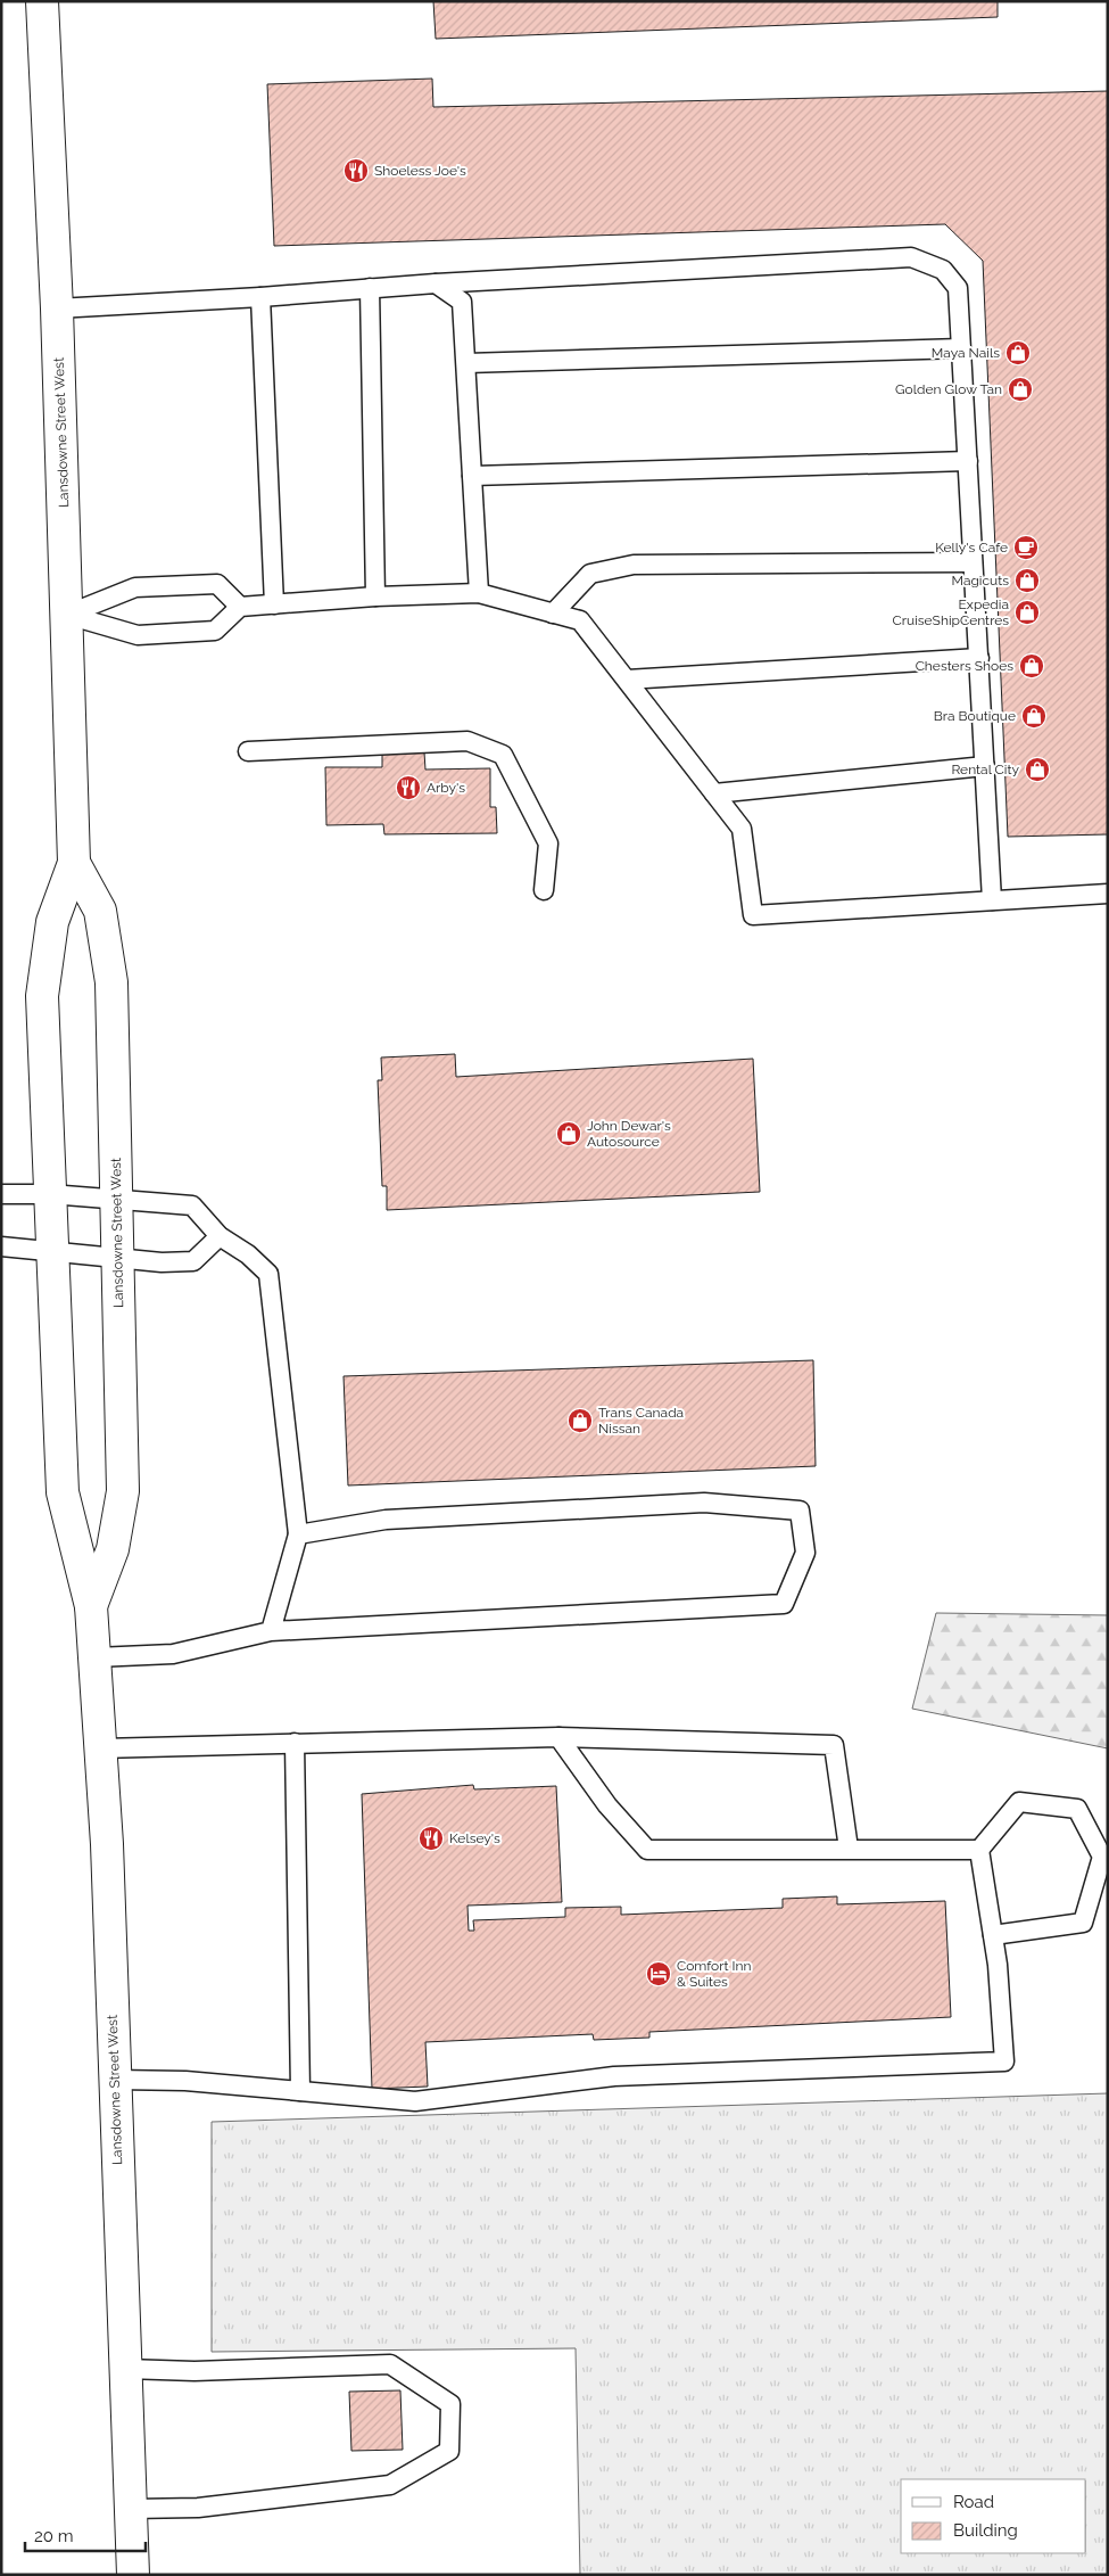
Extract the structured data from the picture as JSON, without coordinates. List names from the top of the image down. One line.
{"streets":{"main road":["Lansdowne Street West"]},"places":{"restaurant":["Shoeless Joe's","Arby's","Kelsey's"],"shop":["Maya Nails","Golden Glow Tan","Magicuts","Expedia CruiseShipCentres","Chesters Shoes","Bra Boutique","Rental City","John Dewar's Autosource","Trans Canada Nissan"],"cafe":["Kelly's Cafe"],"hotel":["Comfort Inn & Suites"]},"legend":["Road","Building"],"scale_bar":"20 m"}
